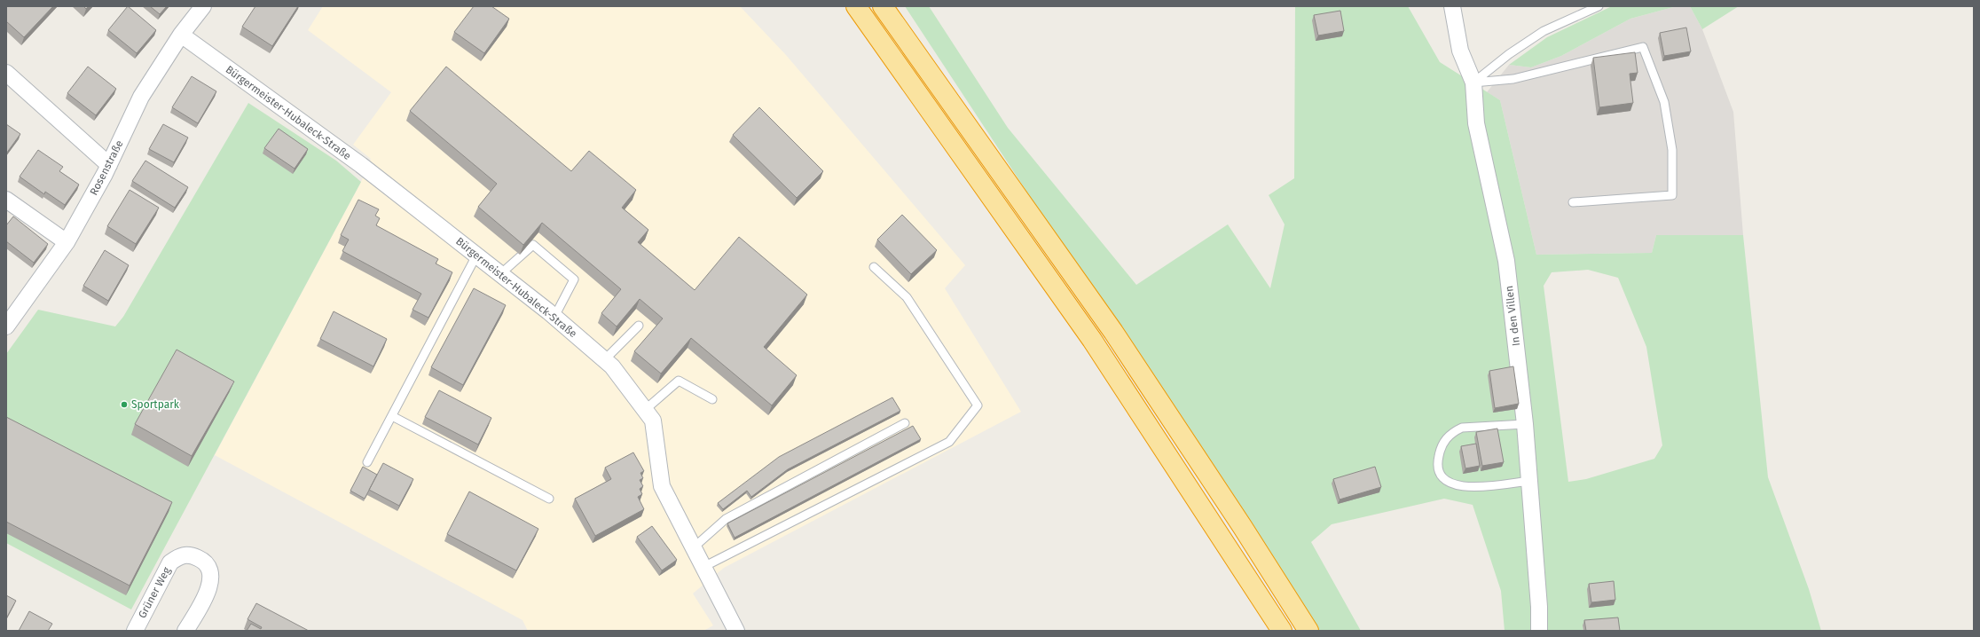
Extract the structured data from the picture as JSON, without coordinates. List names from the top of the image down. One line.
{"streets":{"street":["Bürgermeister-Hubaleck-Straße","Rosenstraße","In den Villen","Grüner Weg"]},"crossings":[["Bürgermeister-Hubaleck-Straße","Rosenstraße"]],"places":["Sportpark"]}
